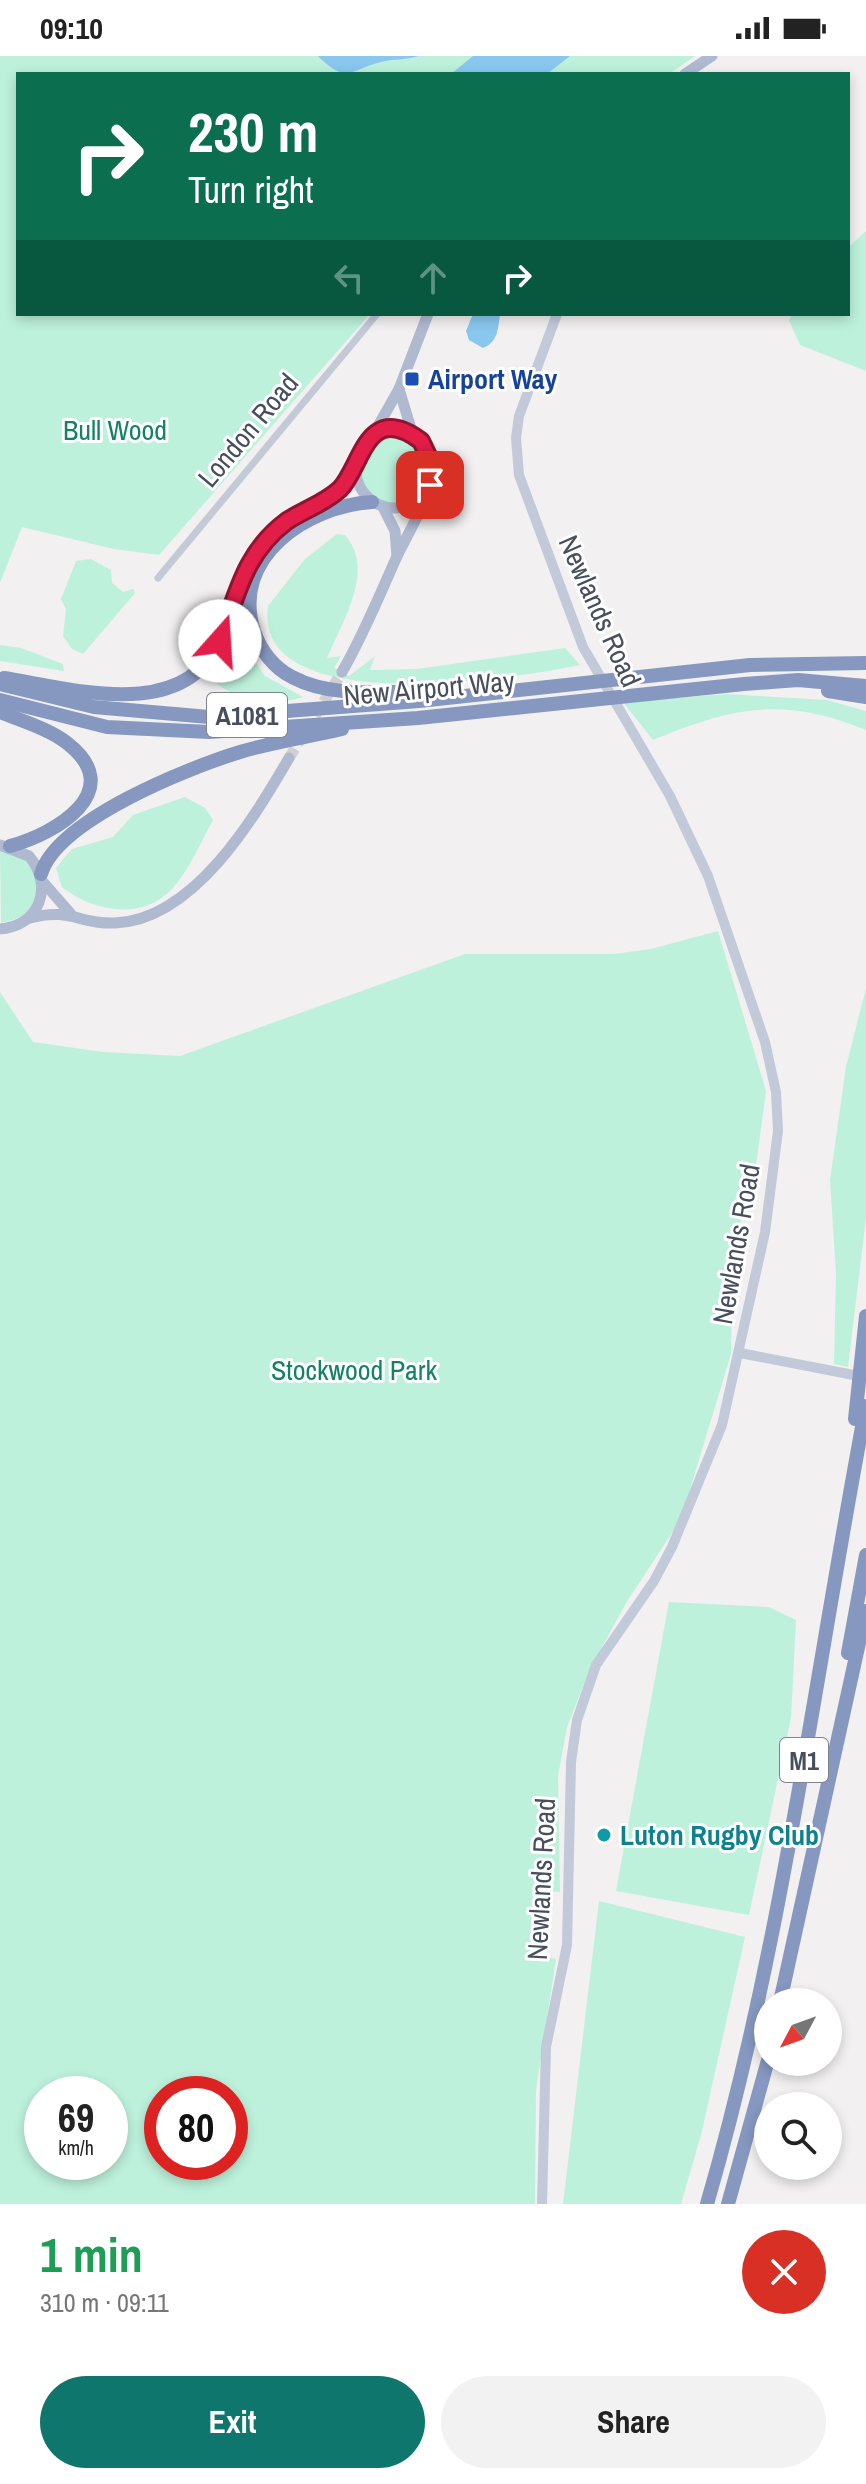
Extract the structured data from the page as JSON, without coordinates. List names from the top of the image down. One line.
{"streets":{"highway":["New Airport Way","A1081","M1"],"street":["London Road","Newlands Road"]},"crossings":[["New Airport Way","A1081"]],"parks":["Bull Wood","Stockwood Park"],"places":{"transit":["Airport Way"],"other":["Luton Rugby Club"]},"north":"bottom left","page":{"status":"09:10","turn":["230 m","Turn right"],"speed":"69 km/h","limit":"80","heading":["1 min","310 m · 09:11"],"buttons":["Exit","Share"]}}
